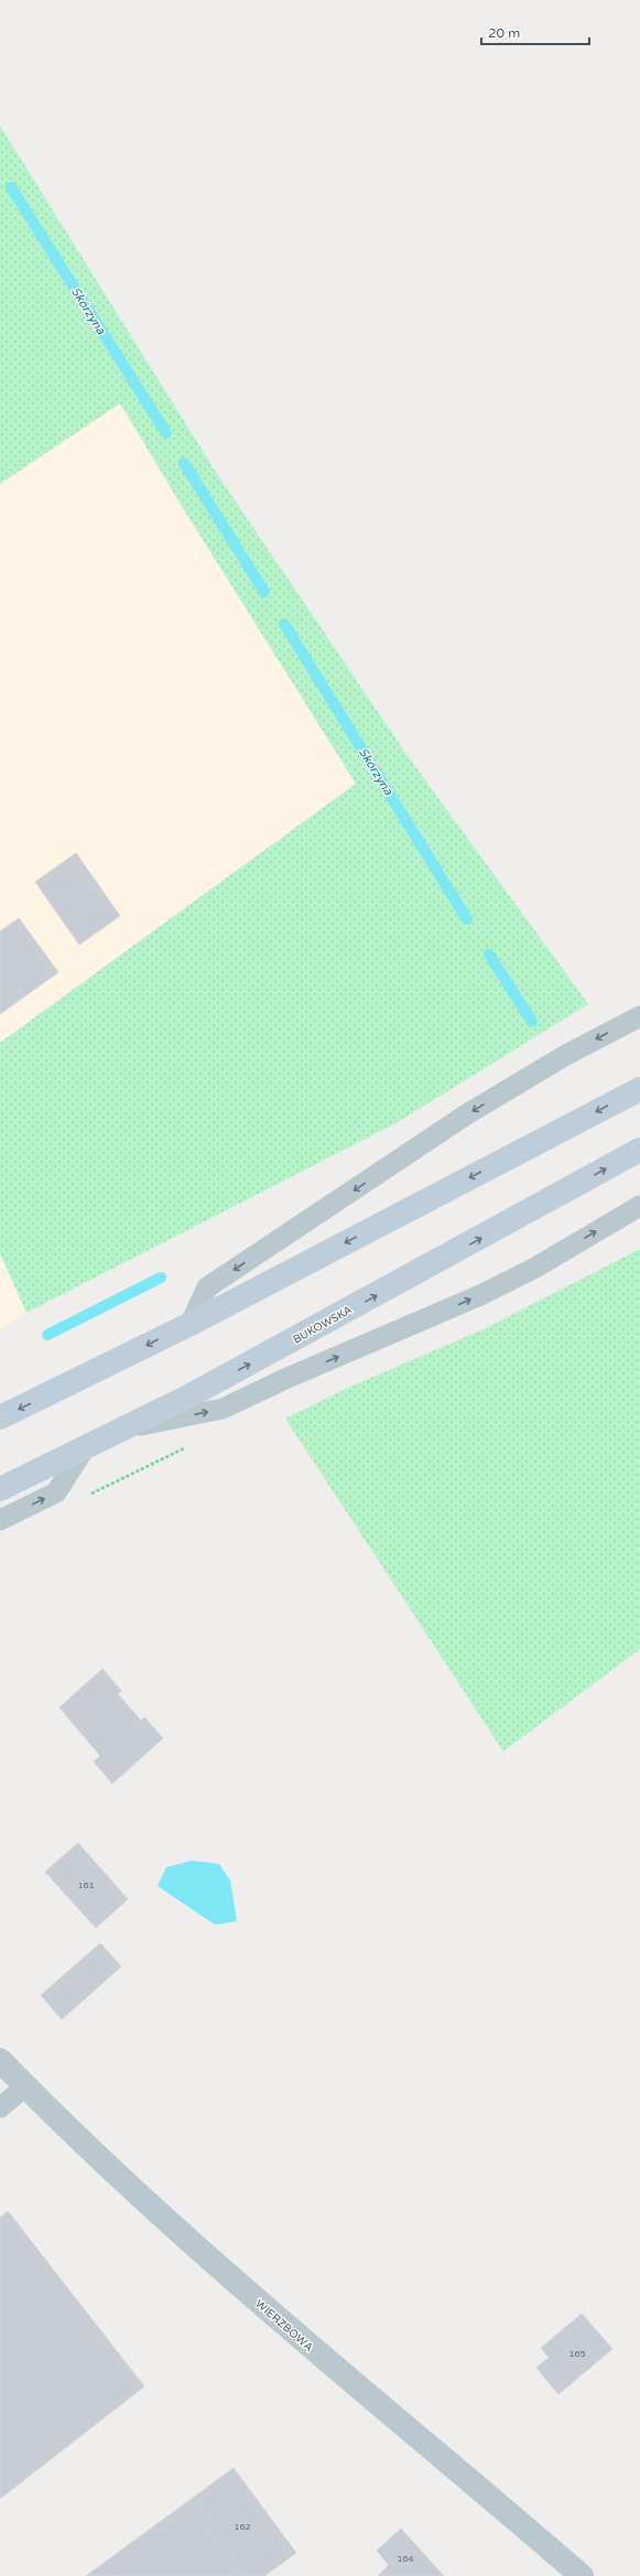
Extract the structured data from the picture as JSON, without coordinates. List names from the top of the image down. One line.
{"streets":{"main road":["BUKOWSKA"],"street":["WIERZBOWA"]},"water":["Skórzyna"],"house_numbers":["161","165","162","164"],"scale_bar":"20 m"}
